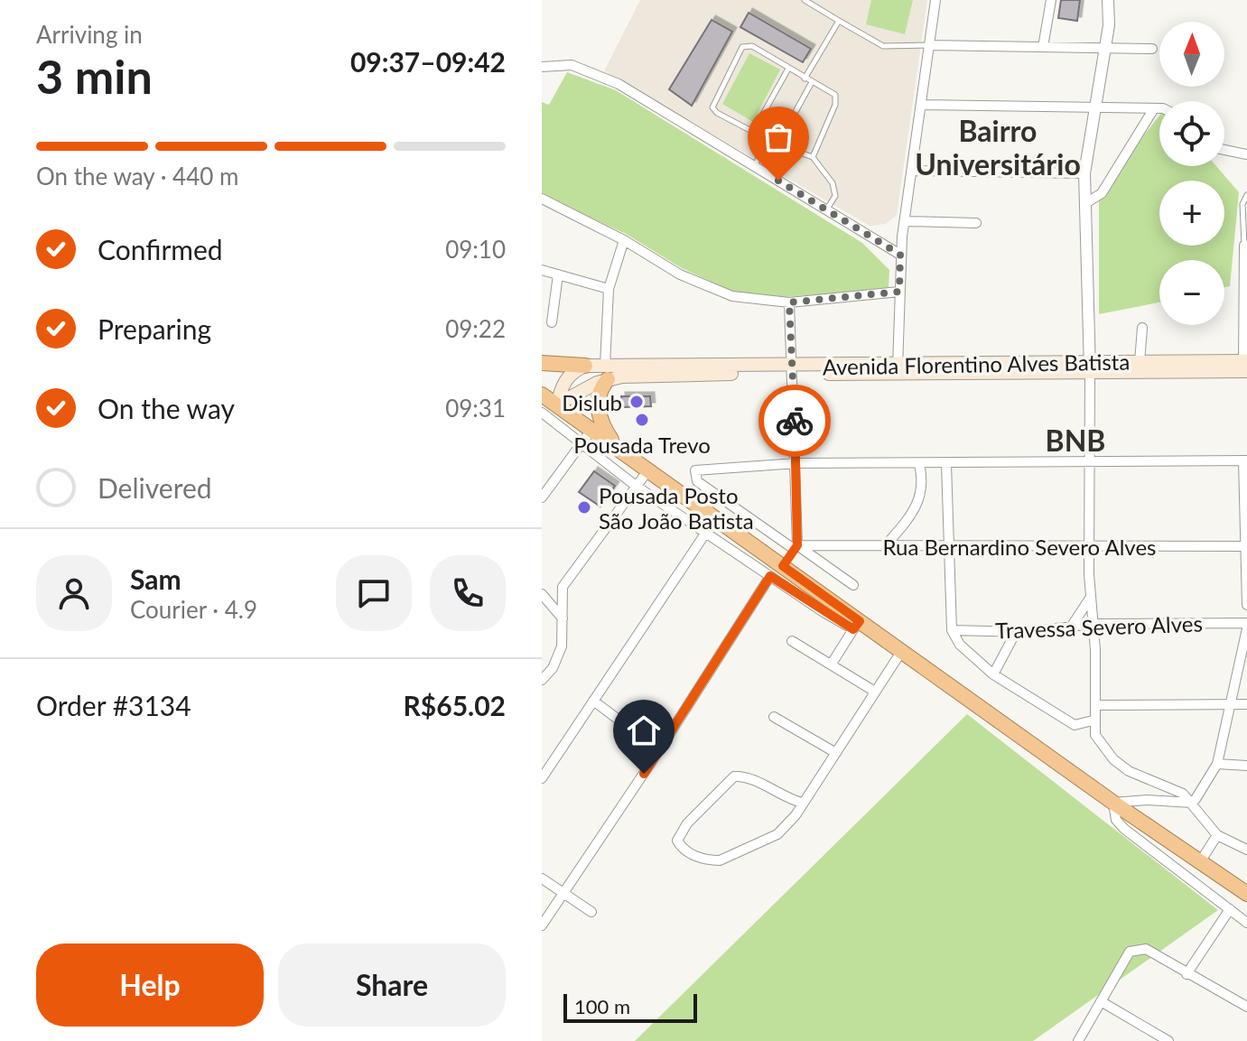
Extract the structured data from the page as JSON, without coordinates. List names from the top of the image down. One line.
{"streets":{"main road":["Avenida Florentino Alves Batista"],"street":["Rua Bernardino Severo Alves","Travessa Severo Alves"]},"districts":["Bairro Universitário","BNB"],"places":["Dislub","Pousada Trevo","Pousada Posto São João Batista"],"scale_bar":"100 m","north":"top","page":{"heading":["3 min","Arriving in","09:37–09:42"],"panel":["Sam","Courier · 4.9","Order #3134","R$65.02"],"map_buttons":["+","−"],"bar":"On the way · 440 m","list":[["Confirmed","09:10"],["Preparing","09:22"],["On the way","09:31"],"Delivered"],"buttons":["Help","Share"],"scale":"100 m"}}
